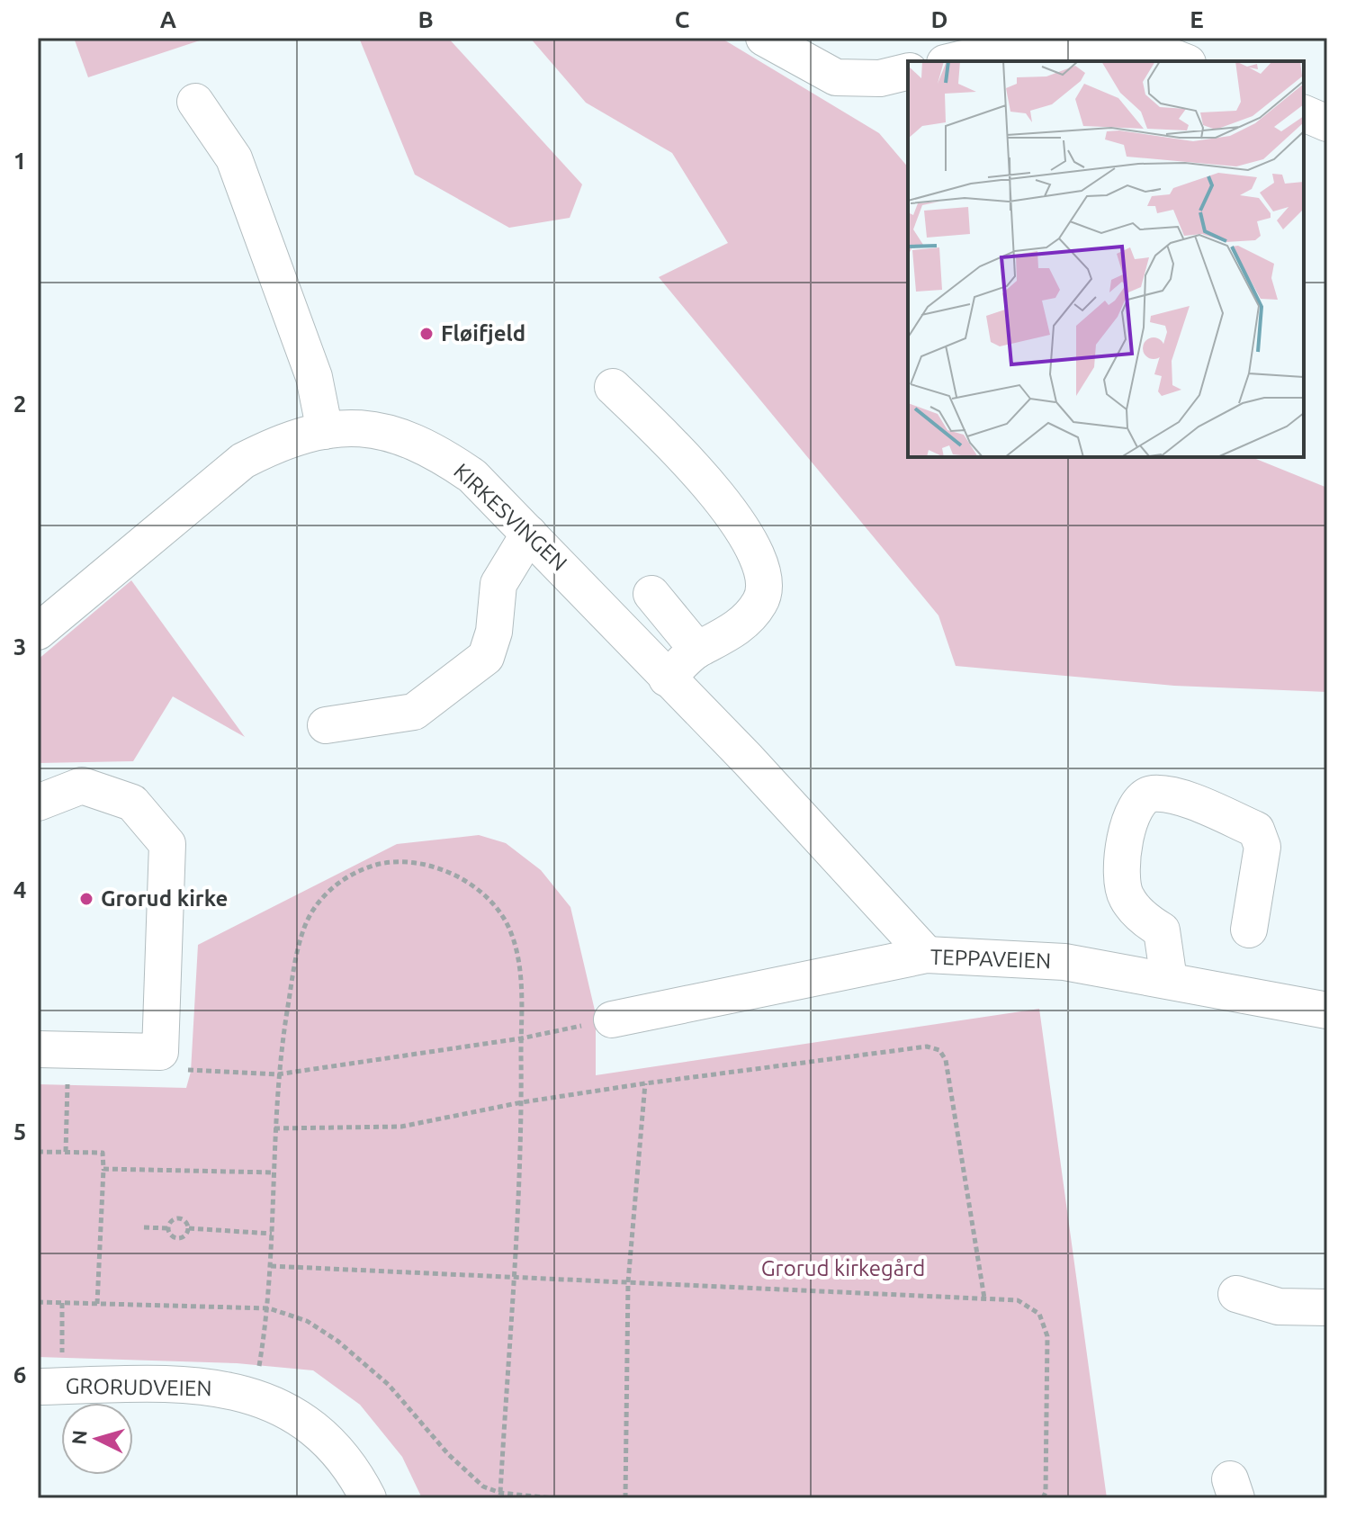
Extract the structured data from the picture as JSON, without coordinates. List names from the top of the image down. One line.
{"streets":{"street":["KIRKESVINGEN","TEPPAVEIEN","GRORUDVEIEN"]},"crossings":[["KIRKESVINGEN","TEPPAVEIEN"]],"parks":["Grorud kirkegård"],"places":["Fløifjeld","Grorud kirke"],"north":"left","grid":{"columns":["A","B","C","D","E"],"rows":["1","2","3","4","5","6"]}}
